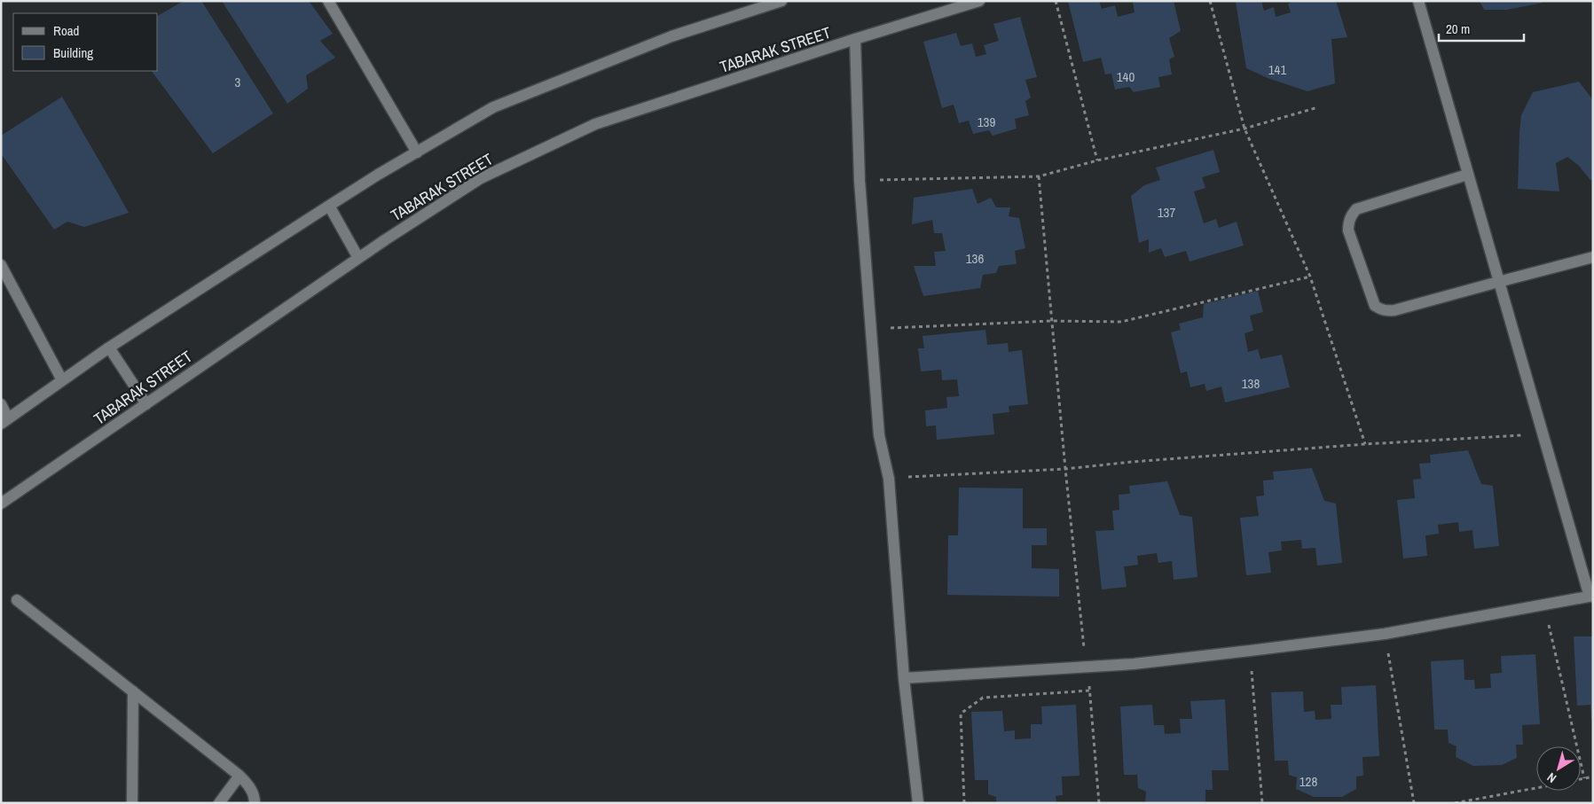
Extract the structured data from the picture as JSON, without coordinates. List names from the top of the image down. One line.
{"streets":{"street":["TABARAK STREET"]},"house_numbers":["141","140","3","139","137","136","138","128"],"legend":["Road","Building"],"scale_bar":"20 m","north":"bottom left"}
